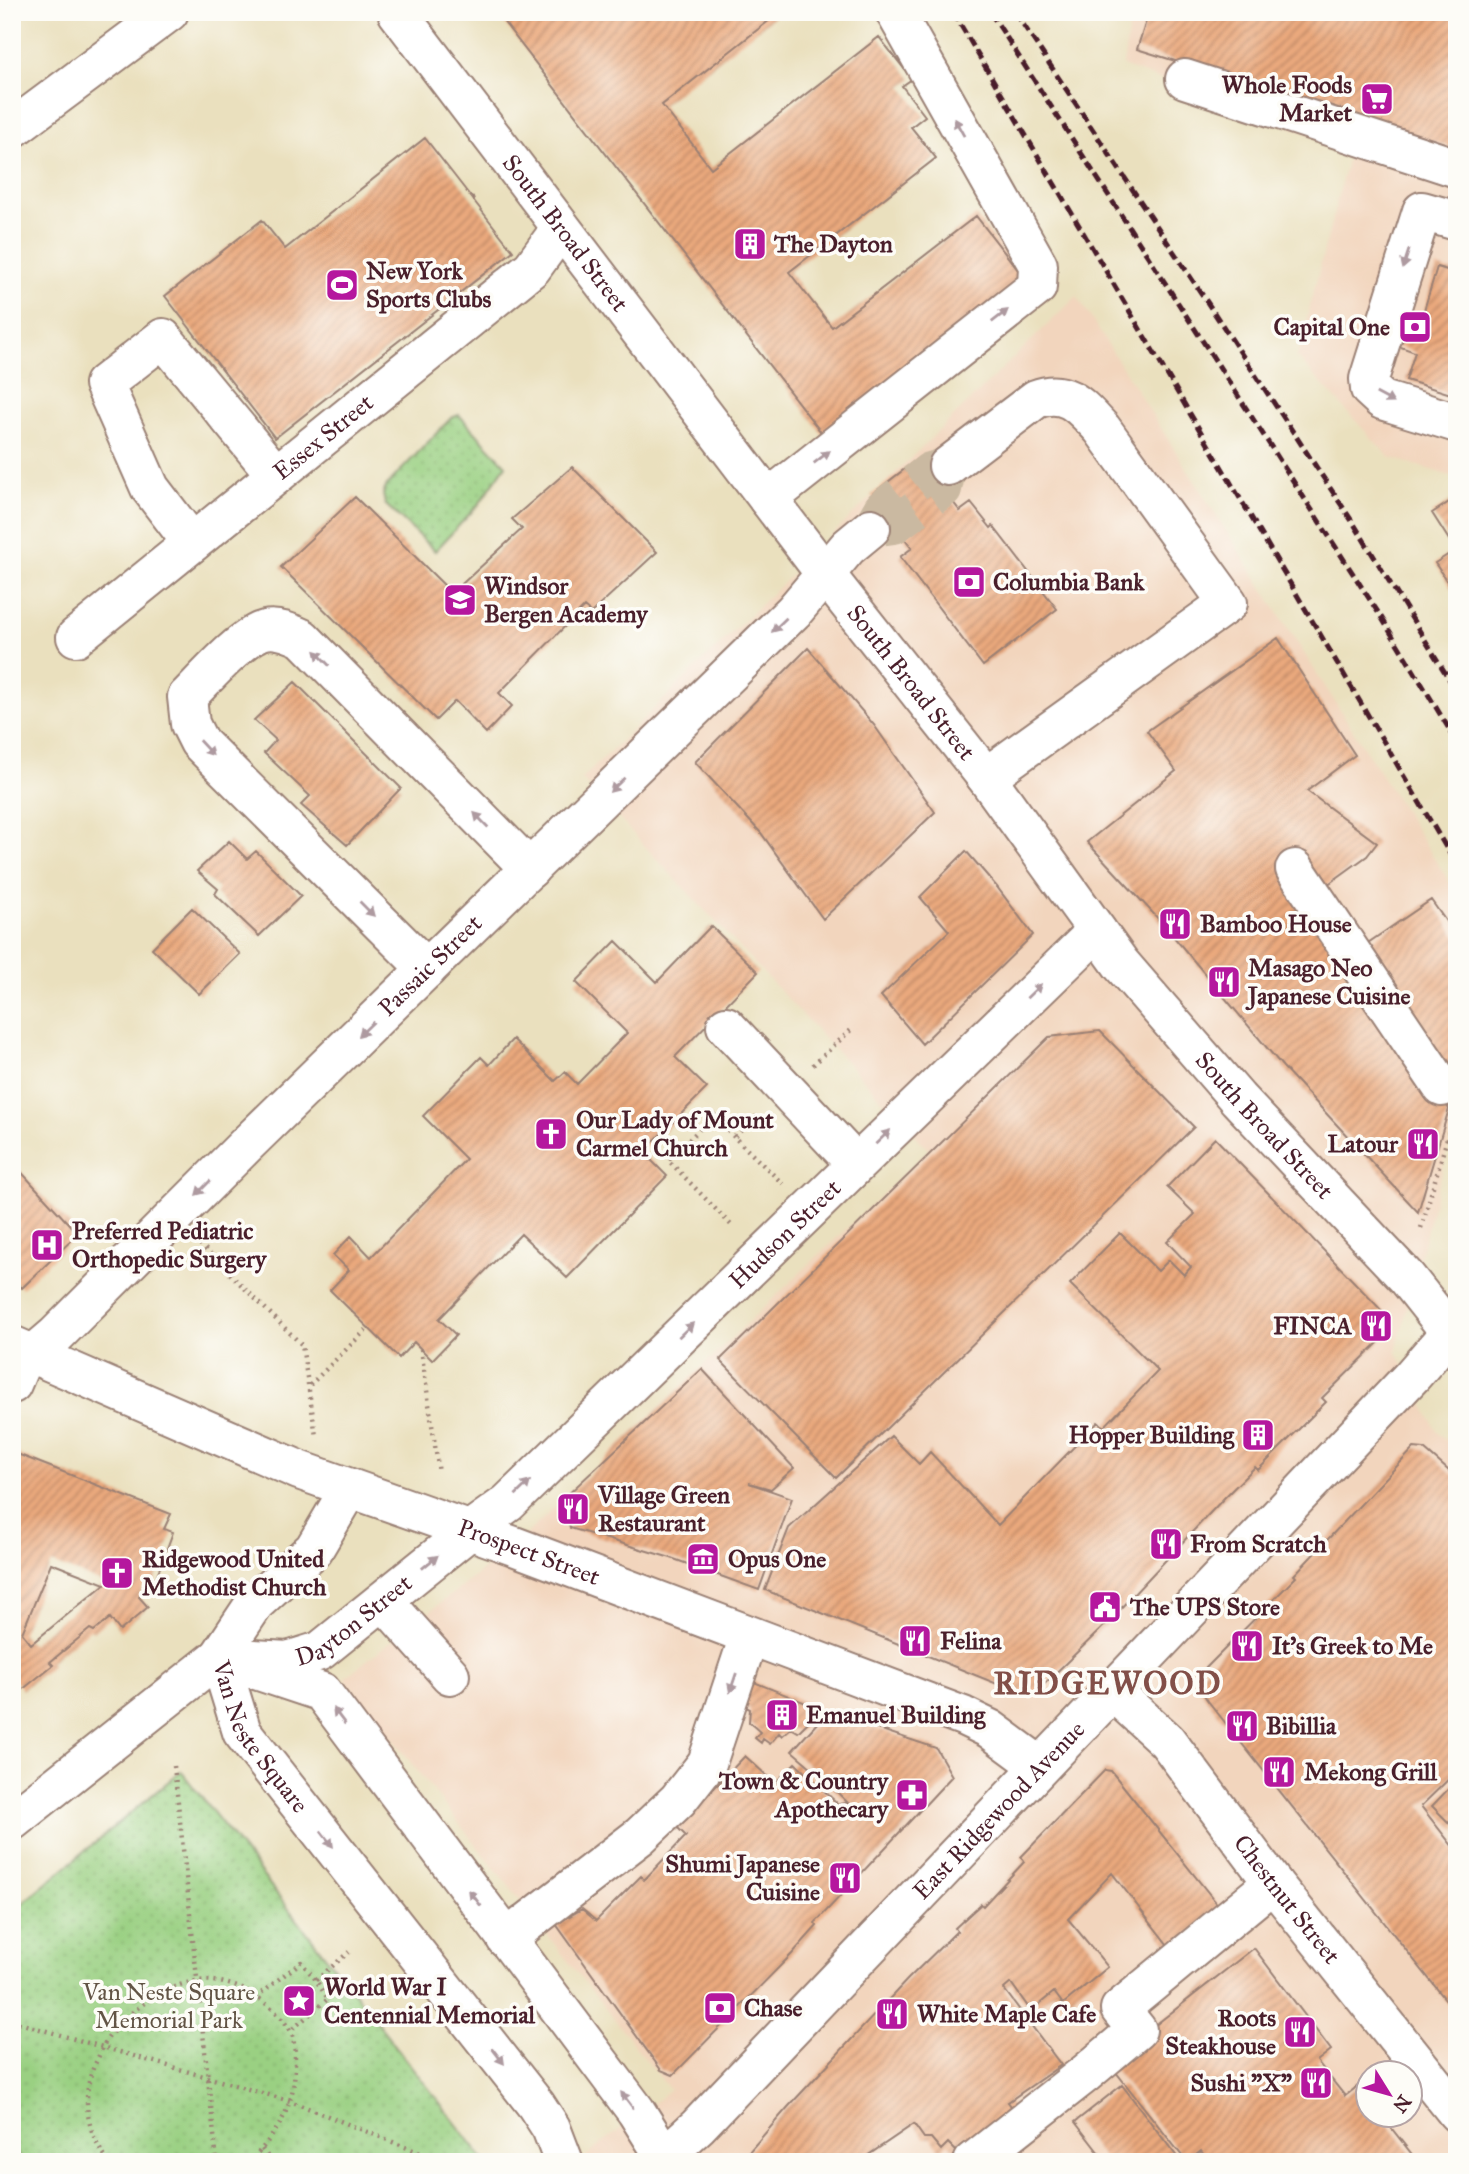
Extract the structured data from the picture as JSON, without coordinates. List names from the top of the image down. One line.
{"streets":{"street":["South Broad Street","Essex Street","Passaic Street","Hudson Street","Prospect Street","Dayton Street","Van Neste Square","East Ridgewood Avenue","Chestnut Street"]},"crossings":[["South Broad Street","Essex Street"],["South Broad Street","Passaic Street"],["South Broad Street","Hudson Street"],["South Broad Street","East Ridgewood Avenue"],["Passaic Street","Prospect Street"],["Hudson Street","Prospect Street"],["Hudson Street","Dayton Street"],["Prospect Street","Dayton Street"],["Prospect Street","East Ridgewood Avenue"],["Dayton Street","Van Neste Square"],["Van Neste Square","East Ridgewood Avenue"],["East Ridgewood Avenue","Chestnut Street"]],"one_way":["Passaic Street","Hudson Street"],"districts":["RIDGEWOOD"],"parks":["Van Neste Square Memorial Park"],"places":{"supermarket":["Whole Foods Market"],"building":["The Dayton","Hopper Building","Emanuel Building"],"sports":["New York Sports Clubs"],"bank":["Capital One","Columbia Bank","Chase"],"school or university":["Windsor Bergen Academy"],"restaurant":["Bamboo House","Masago Neo Japanese Cuisine","Latour","FINCA","Village Green Restaurant","From Scratch","Felina","It's Greek to Me","Bibillia","Mekong Grill","Shumi Japanese Cuisine","White Maple Cafe","Roots Steakhouse","Sushi \"X\""],"church":["Our Lady of Mount Carmel Church","Ridgewood United Methodist Church"],"hospital":["Preferred Pediatric Orthopedic Surgery"],"museum":["Opus One"],"public building":["The UPS Store"],"pharmacy":["Town & Country Apothecary"],"place":["World War I Centennial Memorial"]},"north":"bottom right"}
